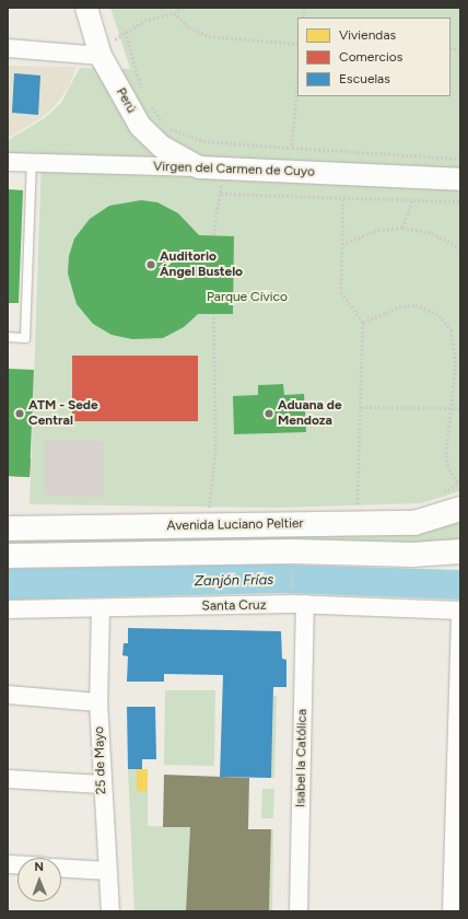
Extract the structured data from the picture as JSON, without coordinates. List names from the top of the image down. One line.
{"streets":{"main road":["Avenida Luciano Peltier"],"street":["Perú","Virgen del Carmen de Cuyo","Santa Cruz","Isabel la Católica","25 de Mayo"]},"crossings":[["Perú","Virgen del Carmen de Cuyo"],["Santa Cruz","Isabel la Católica"],["Santa Cruz","25 de Mayo"]],"water":["Zanjón Frías"],"parks":["Parque Cívico"],"places":["Auditorio Ángel Bustelo","ATM - Sede Central","Aduana de Mendoza"],"legend":["Viviendas","Comercios","Escuelas"],"north":"top"}
